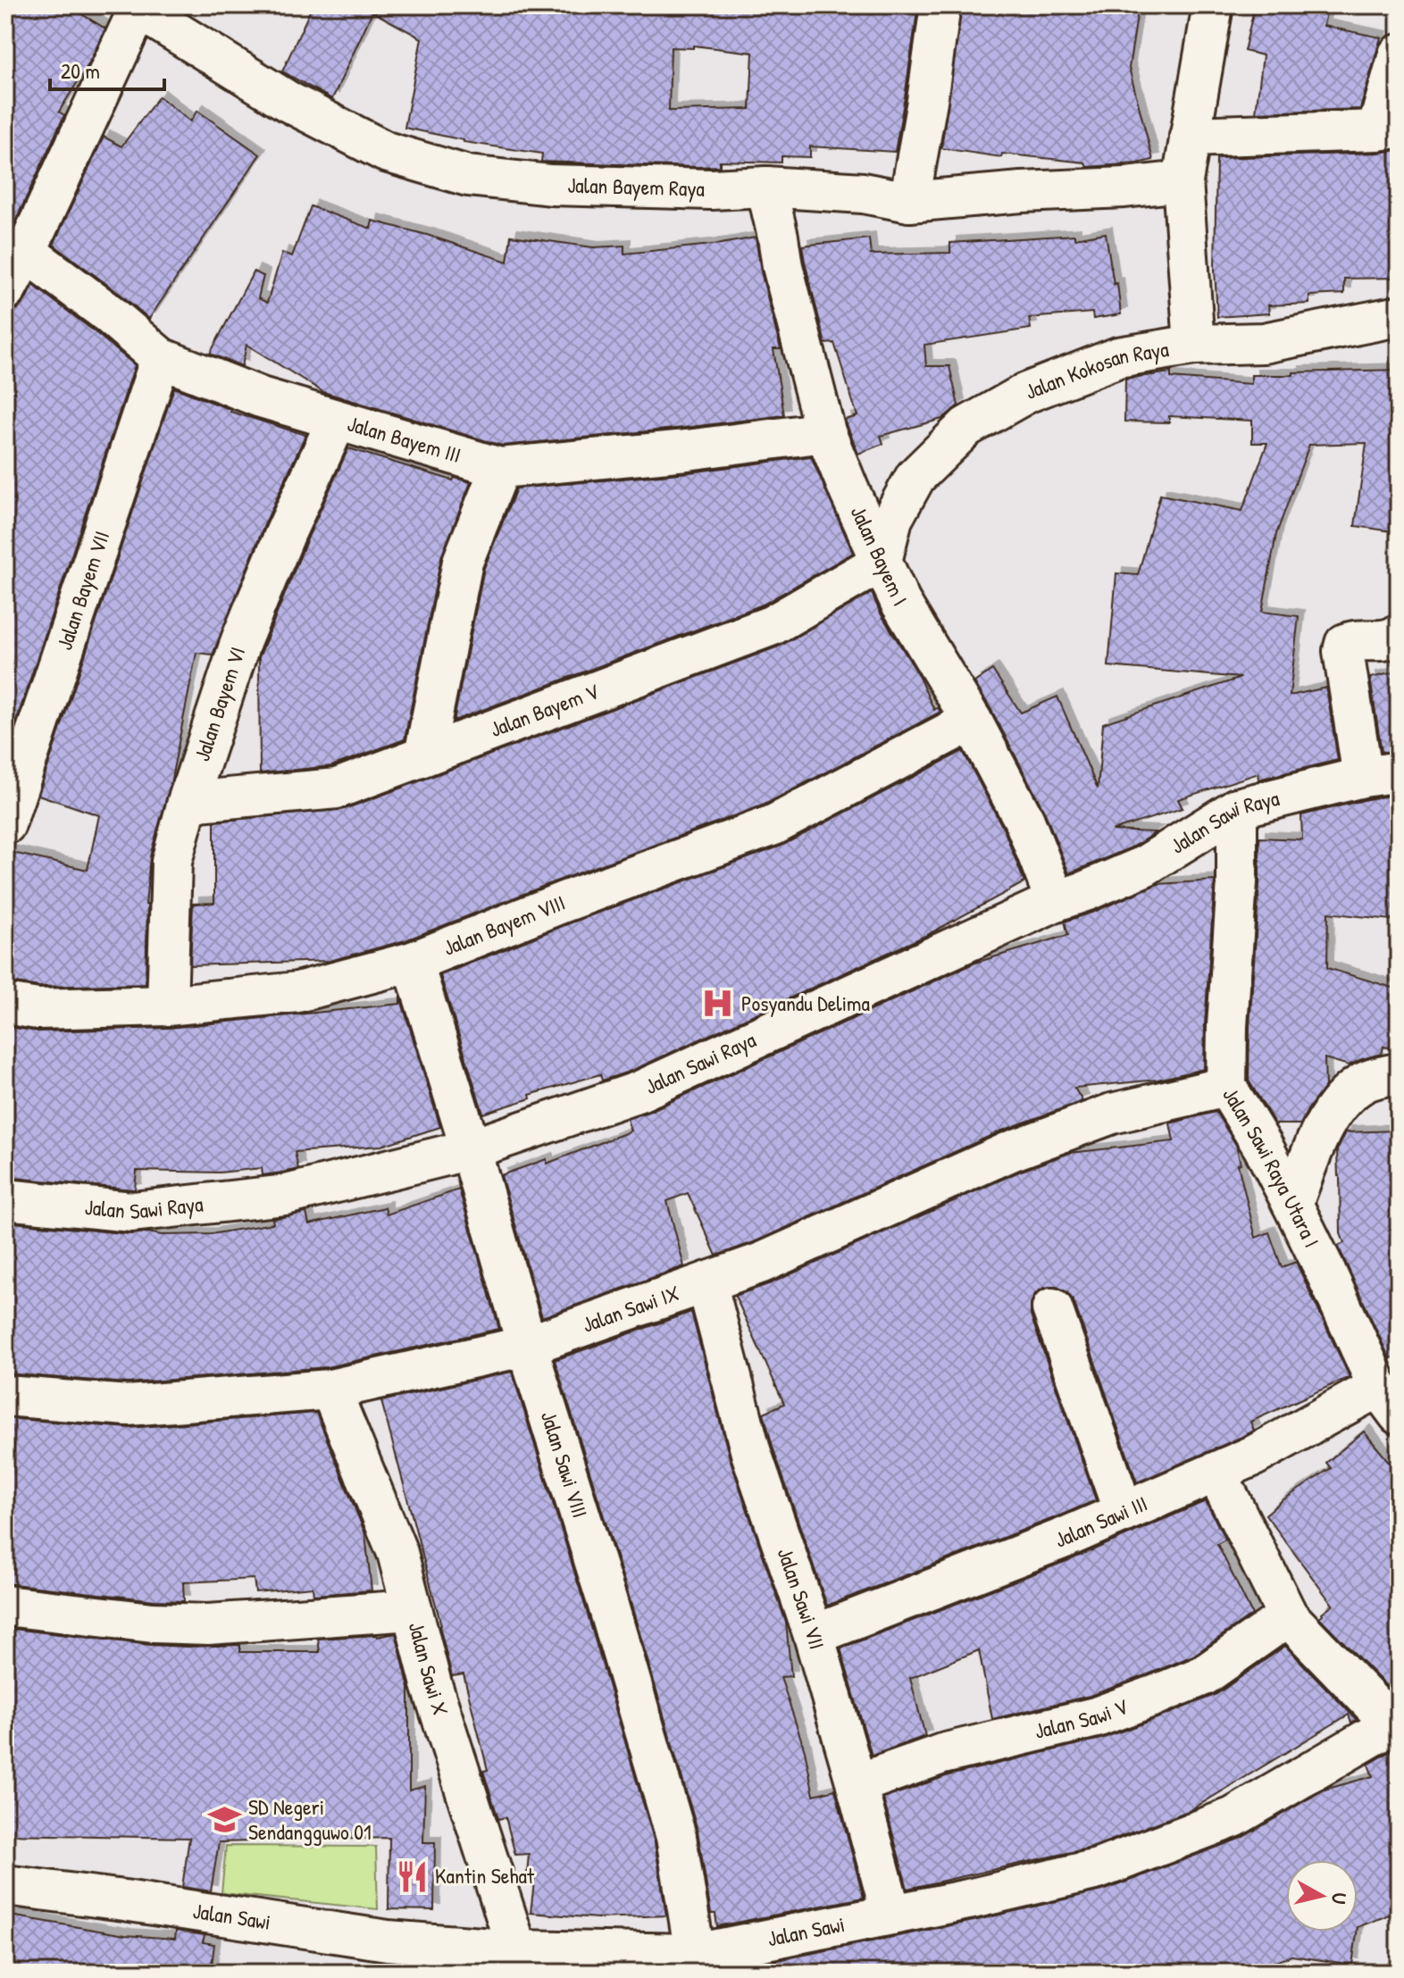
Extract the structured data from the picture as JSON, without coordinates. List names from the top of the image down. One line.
{"streets":{"street":["Jalan Bayem Raya","Jalan Kokosan Raya","Jalan Bayem III","Jalan Bayem I","Jalan Bayem VII","Jalan Bayem VI","Jalan Bayem V","Jalan Sawi Raya","Jalan Bayem VIII","Jalan Sawi Raya Utara I","Jalan Sawi IX","Jalan Sawi VIII","Jalan Sawi III","Jalan Sawi VII","Jalan Sawi X","Jalan Sawi V","Jalan Sawi"]},"crossings":[["Jalan Bayem Raya","Jalan Bayem I"],["Jalan Kokosan Raya","Jalan Bayem I"],["Jalan Kokosan Raya","Jalan Bayem V"],["Jalan Bayem III","Jalan Bayem I"],["Jalan Bayem III","Jalan Bayem VII"],["Jalan Bayem III","Jalan Bayem VI"],["Jalan Bayem I","Jalan Bayem V"],["Jalan Bayem I","Jalan Sawi Raya"],["Jalan Bayem I","Jalan Bayem VIII"],["Jalan Bayem VI","Jalan Bayem V"],["Jalan Bayem VI","Jalan Bayem VIII"],["Jalan Sawi Raya","Jalan Sawi Raya Utara I"],["Jalan Sawi Raya","Jalan Sawi VIII"],["Jalan Bayem VIII","Jalan Sawi VIII"],["Jalan Sawi Raya Utara I","Jalan Sawi IX"],["Jalan Sawi Raya Utara I","Jalan Sawi III"],["Jalan Sawi IX","Jalan Sawi VIII"],["Jalan Sawi IX","Jalan Sawi VII"],["Jalan Sawi IX","Jalan Sawi X"],["Jalan Sawi VIII","Jalan Sawi"],["Jalan Sawi III","Jalan Sawi VII"],["Jalan Sawi VII","Jalan Sawi V"],["Jalan Sawi VII","Jalan Sawi"],["Jalan Sawi X","Jalan Sawi"]],"places":{"hospital":["Posyandu Delima"],"school or university":["SD Negeri Sendangguwo 01"],"restaurant":["Kantin Sehat"]},"scale_bar":"20 m","north":"right"}
